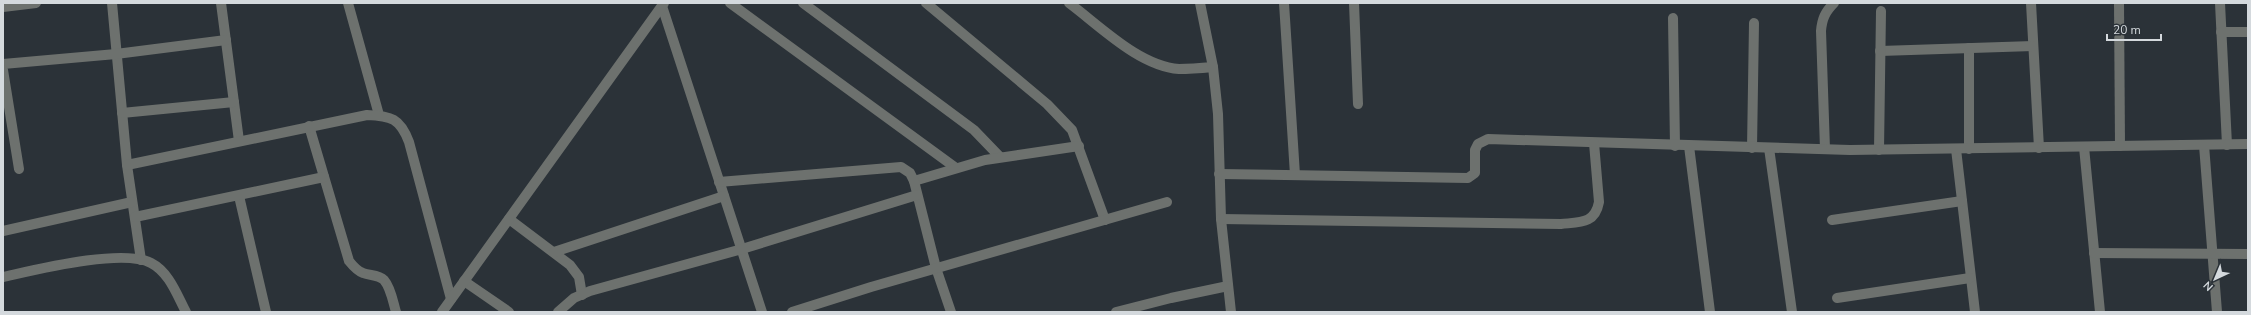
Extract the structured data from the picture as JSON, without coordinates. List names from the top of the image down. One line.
{"scale_bar":"20 m","north":"bottom left"}
